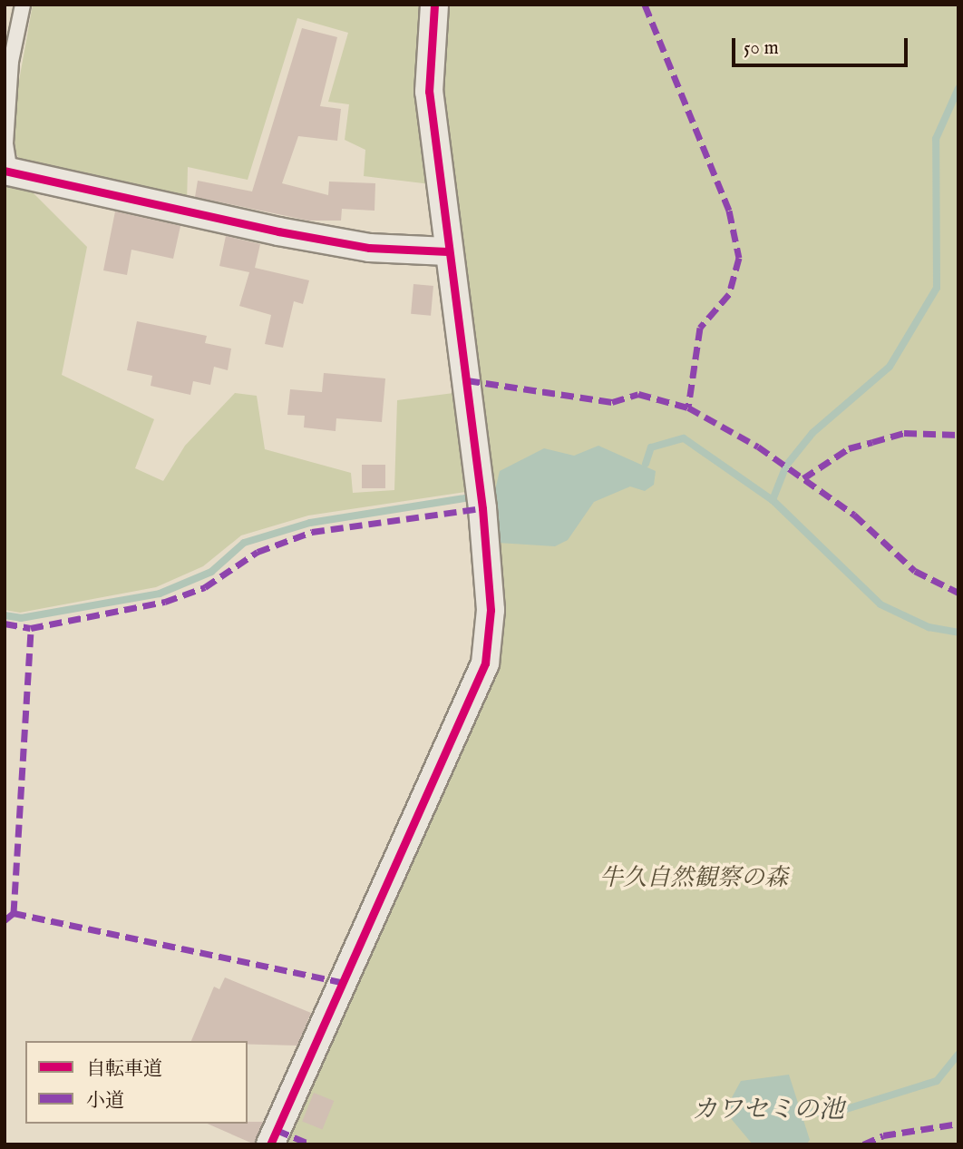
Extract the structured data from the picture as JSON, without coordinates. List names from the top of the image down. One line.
{"water":["カワセミの池"],"parks":["牛久自然観察の森"],"legend":["自転車道","小道"],"scale_bar":"50 m"}
